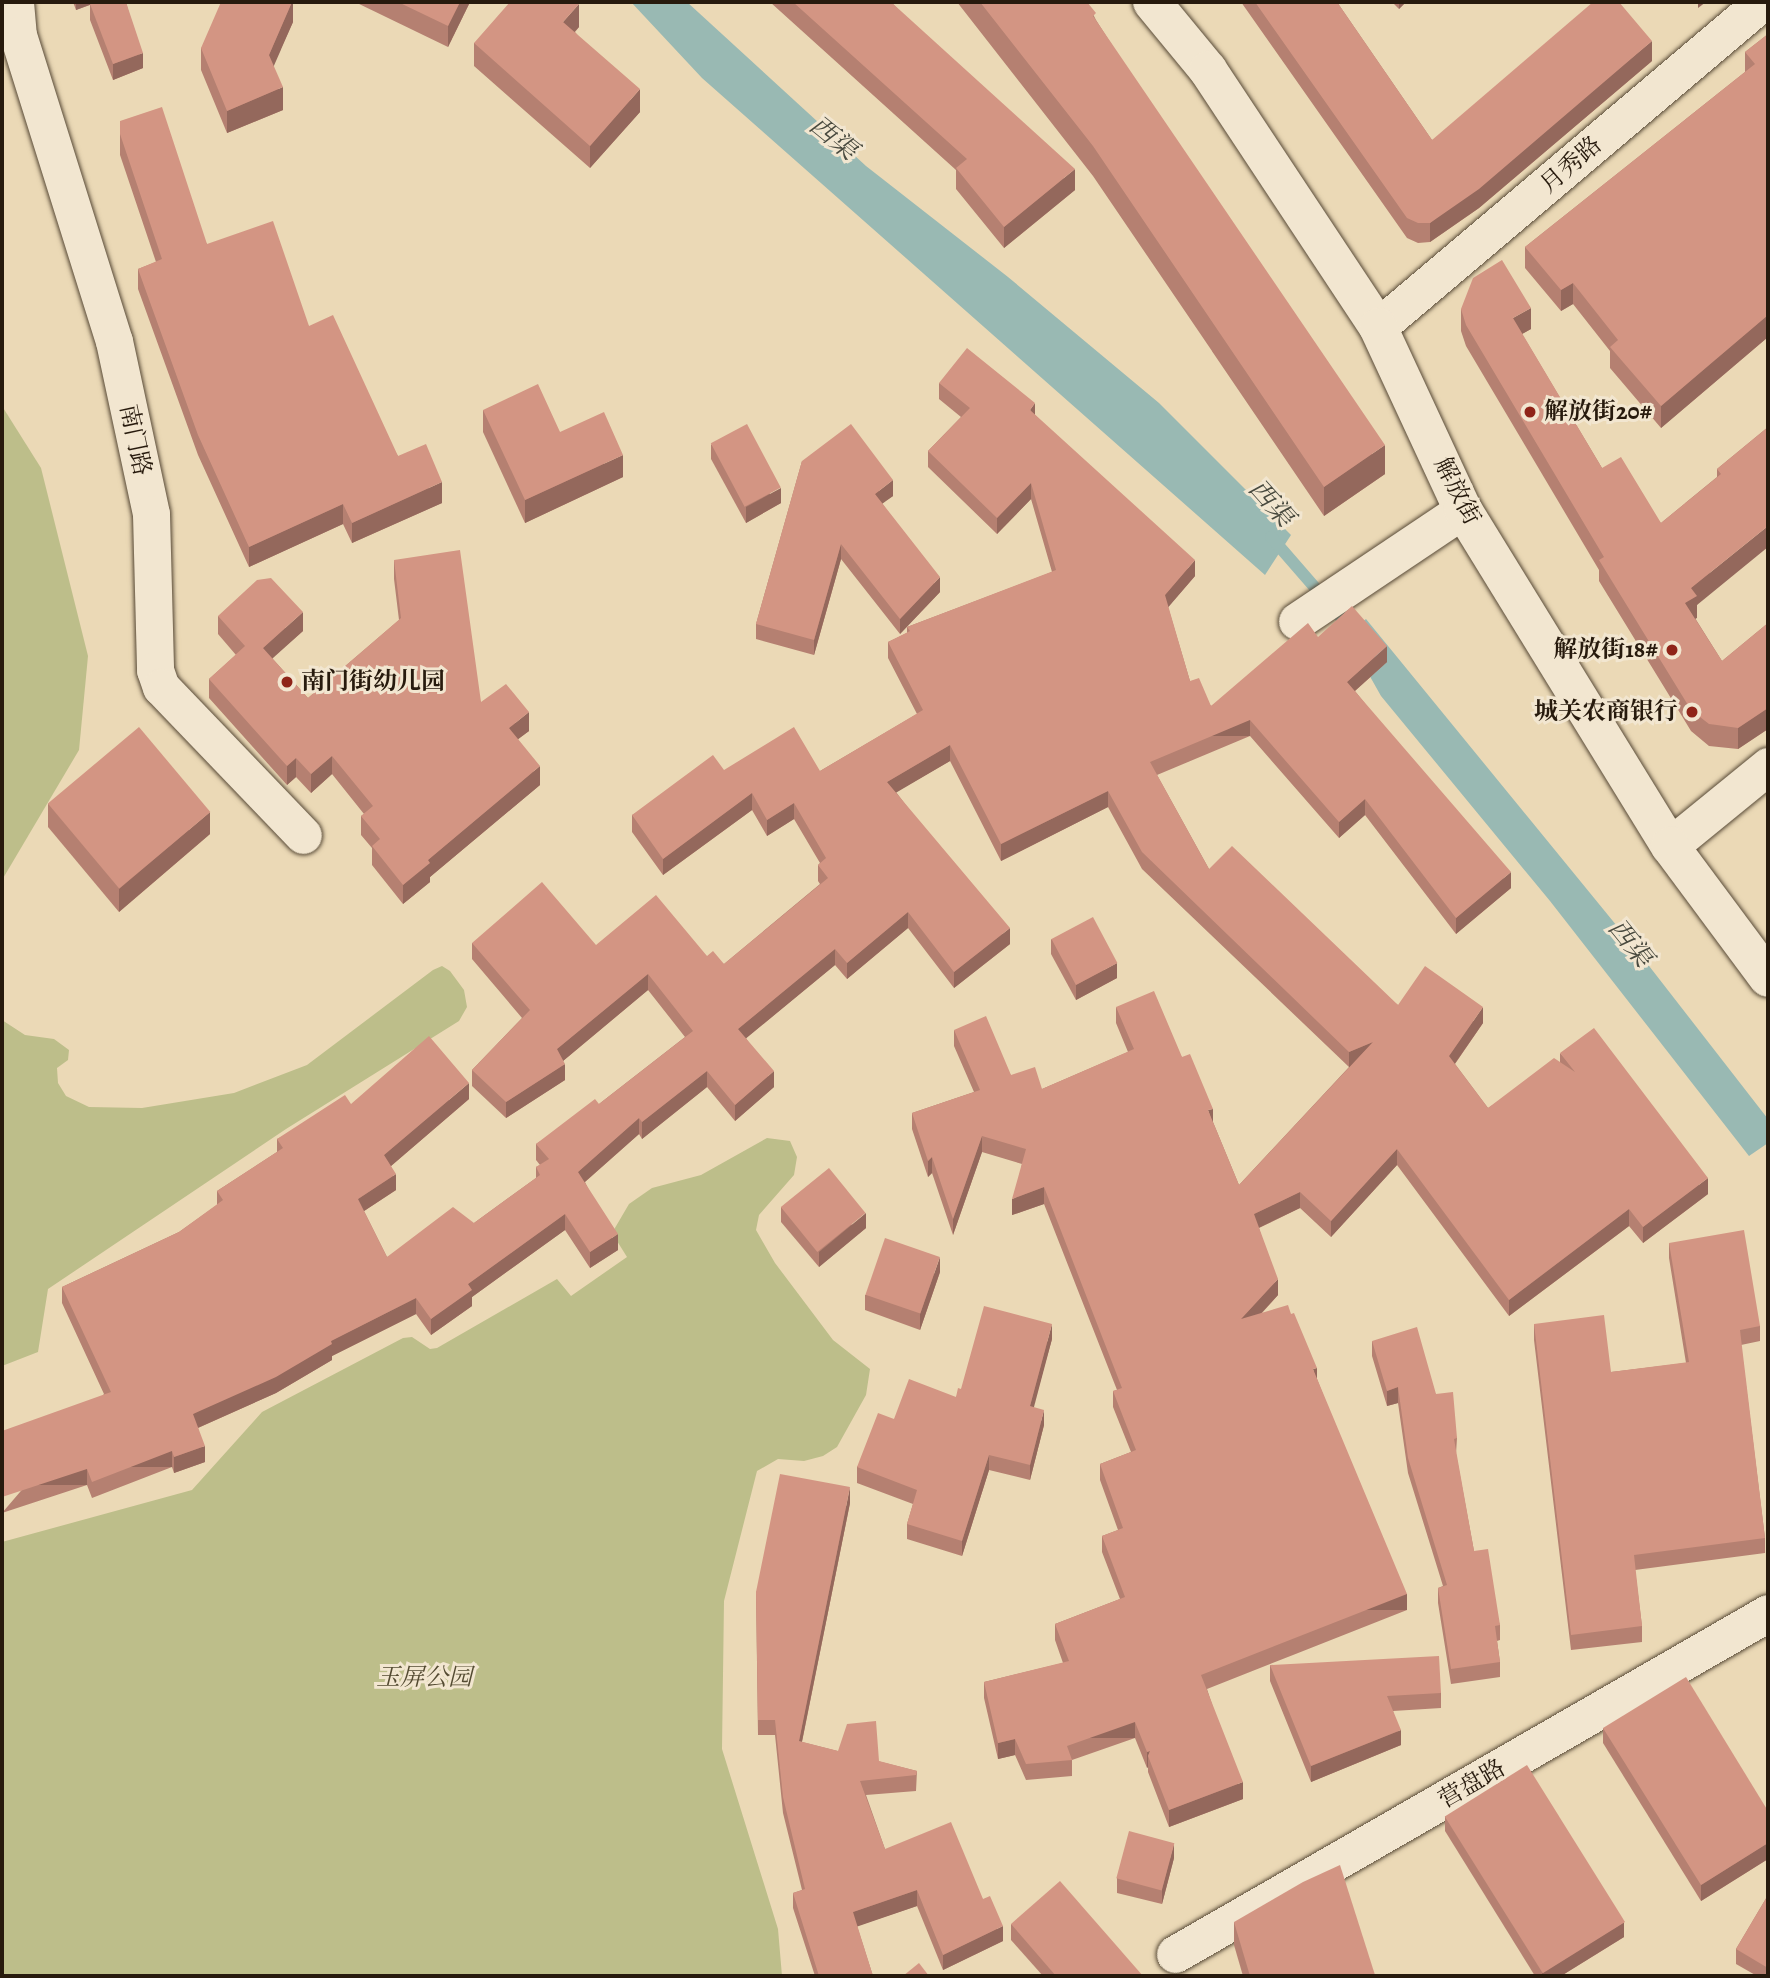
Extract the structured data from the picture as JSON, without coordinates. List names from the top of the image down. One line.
{"streets":{"street":["月秀路","南门路","解放街","营盘路"]},"crossings":[["月秀路","解放街"]],"water":["西渠"],"parks":["玉屏公园"],"places":["解放街20#","解放街18#","南门街幼儿园","城关农商银行"]}
